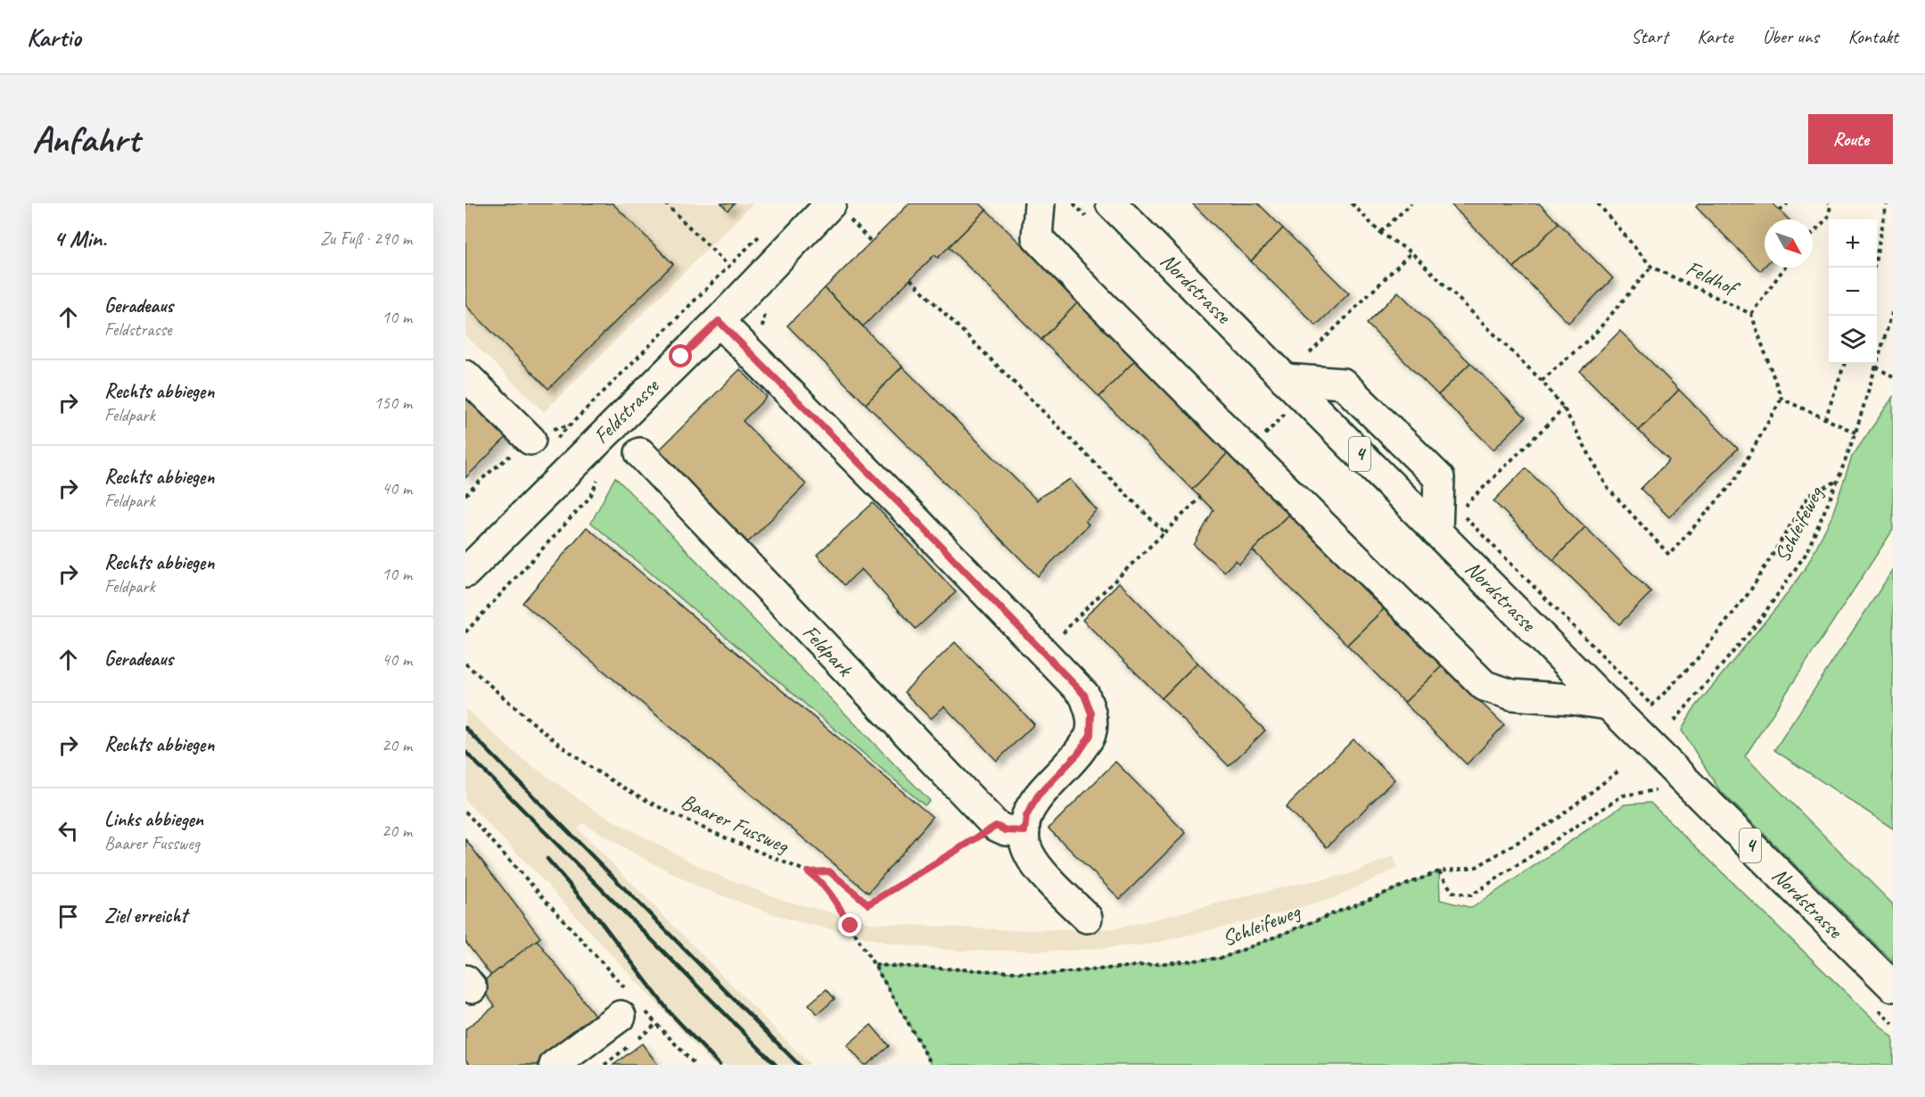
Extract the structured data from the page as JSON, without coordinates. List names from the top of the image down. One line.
{"streets":{"street":["Nordstrasse","Feldstrasse","4","Feldpark"],"path":["Feldhof","Schleifeweg","Baarer Fussweg"]},"crossings":[["Schleifeweg","Baarer Fussweg"]],"north":"bottom right","page":{"header":"Kartio","nav":["Start","Karte","Über uns","Kontakt"],"buttons":"Route","title":"Anfahrt","heading":["4 Min.","Zu Fuß · 290 m"],"map_buttons":["+","−"],"list":[["Geradeaus","Feldstrasse","10 m"],["Rechts abbiegen","Feldpark","150 m"],["Rechts abbiegen","Feldpark","40 m"],["Rechts abbiegen","Feldpark","10 m"],["Geradeaus","40 m"],["Rechts abbiegen","20 m"],["Links abbiegen","Baarer Fussweg","20 m"],"Ziel erreicht"]}}
